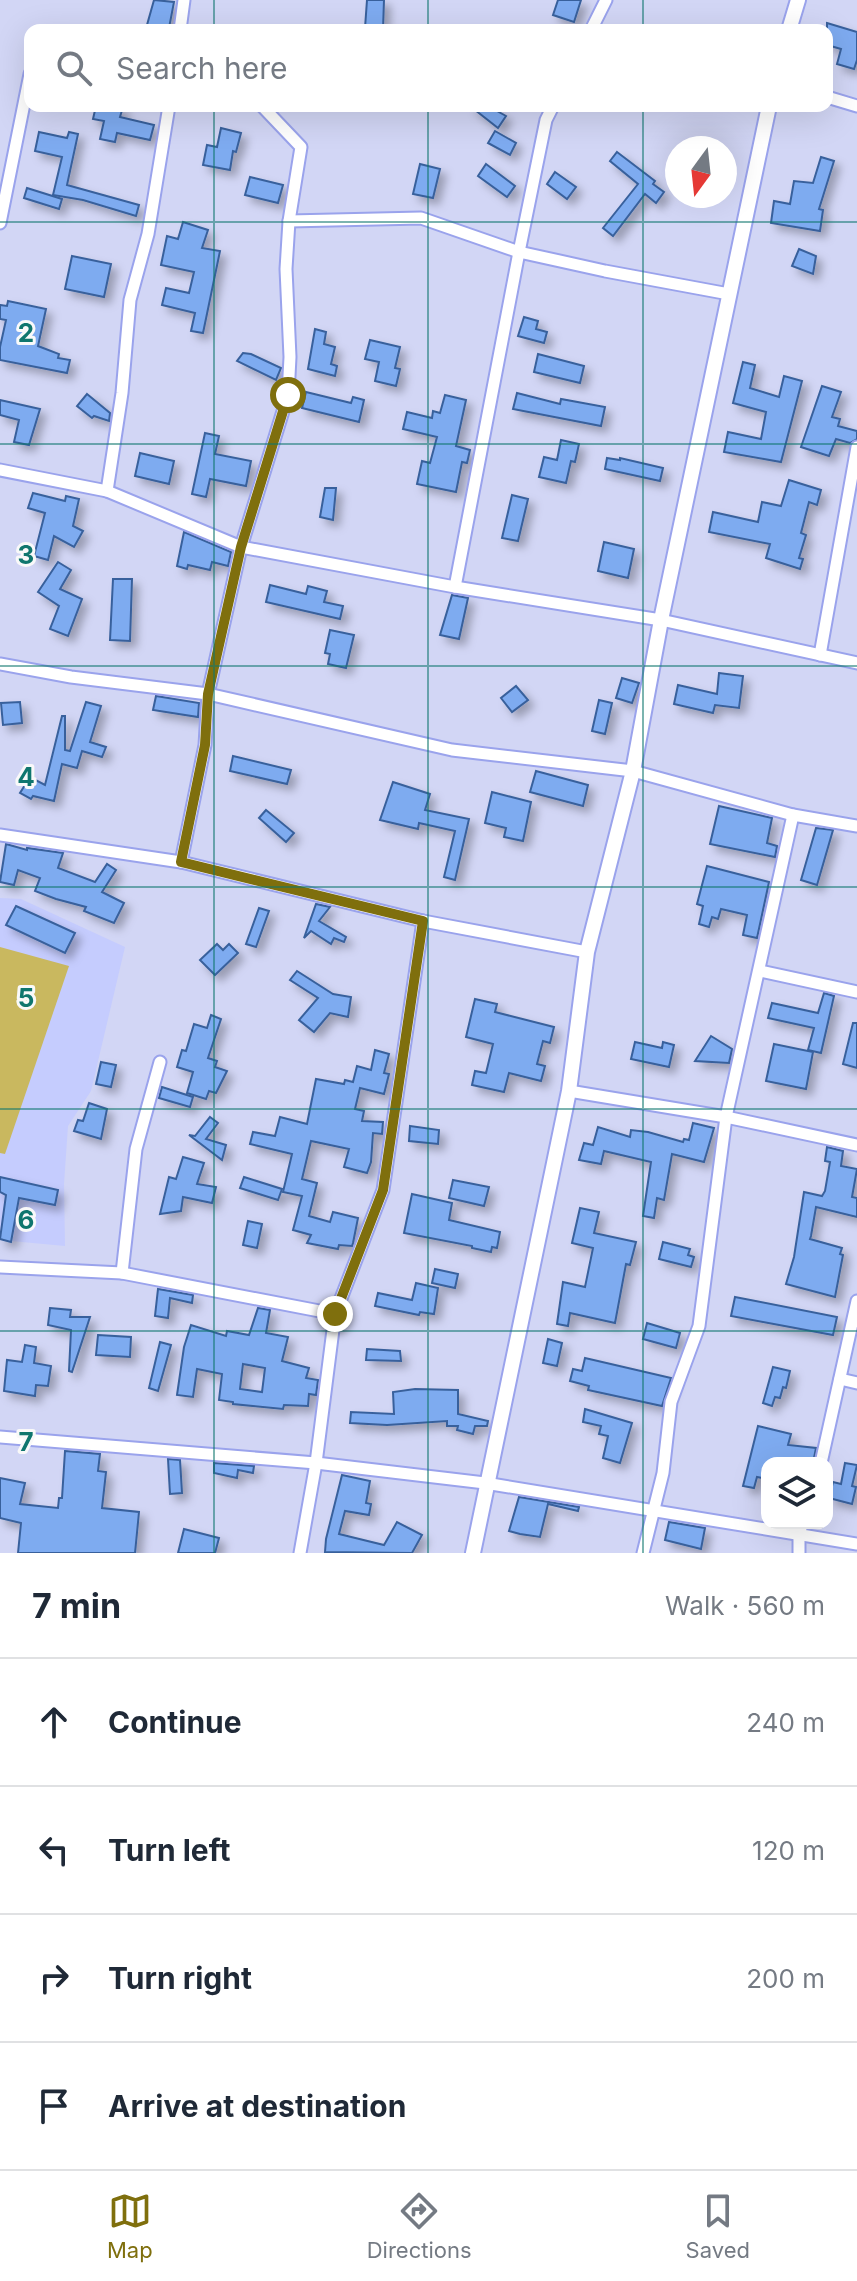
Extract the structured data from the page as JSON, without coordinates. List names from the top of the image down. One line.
{"north":"bottom","page":{"search":"Search here","heading":["7 min","Walk · 560 m"],"list":[["Continue","240 m"],["Turn left","120 m"],["Turn right","200 m"],"Arrive at destination"],"nav":["Map","Directions","Saved"]},"grid":{"rows":["2","3","4","5","6","7"]}}
